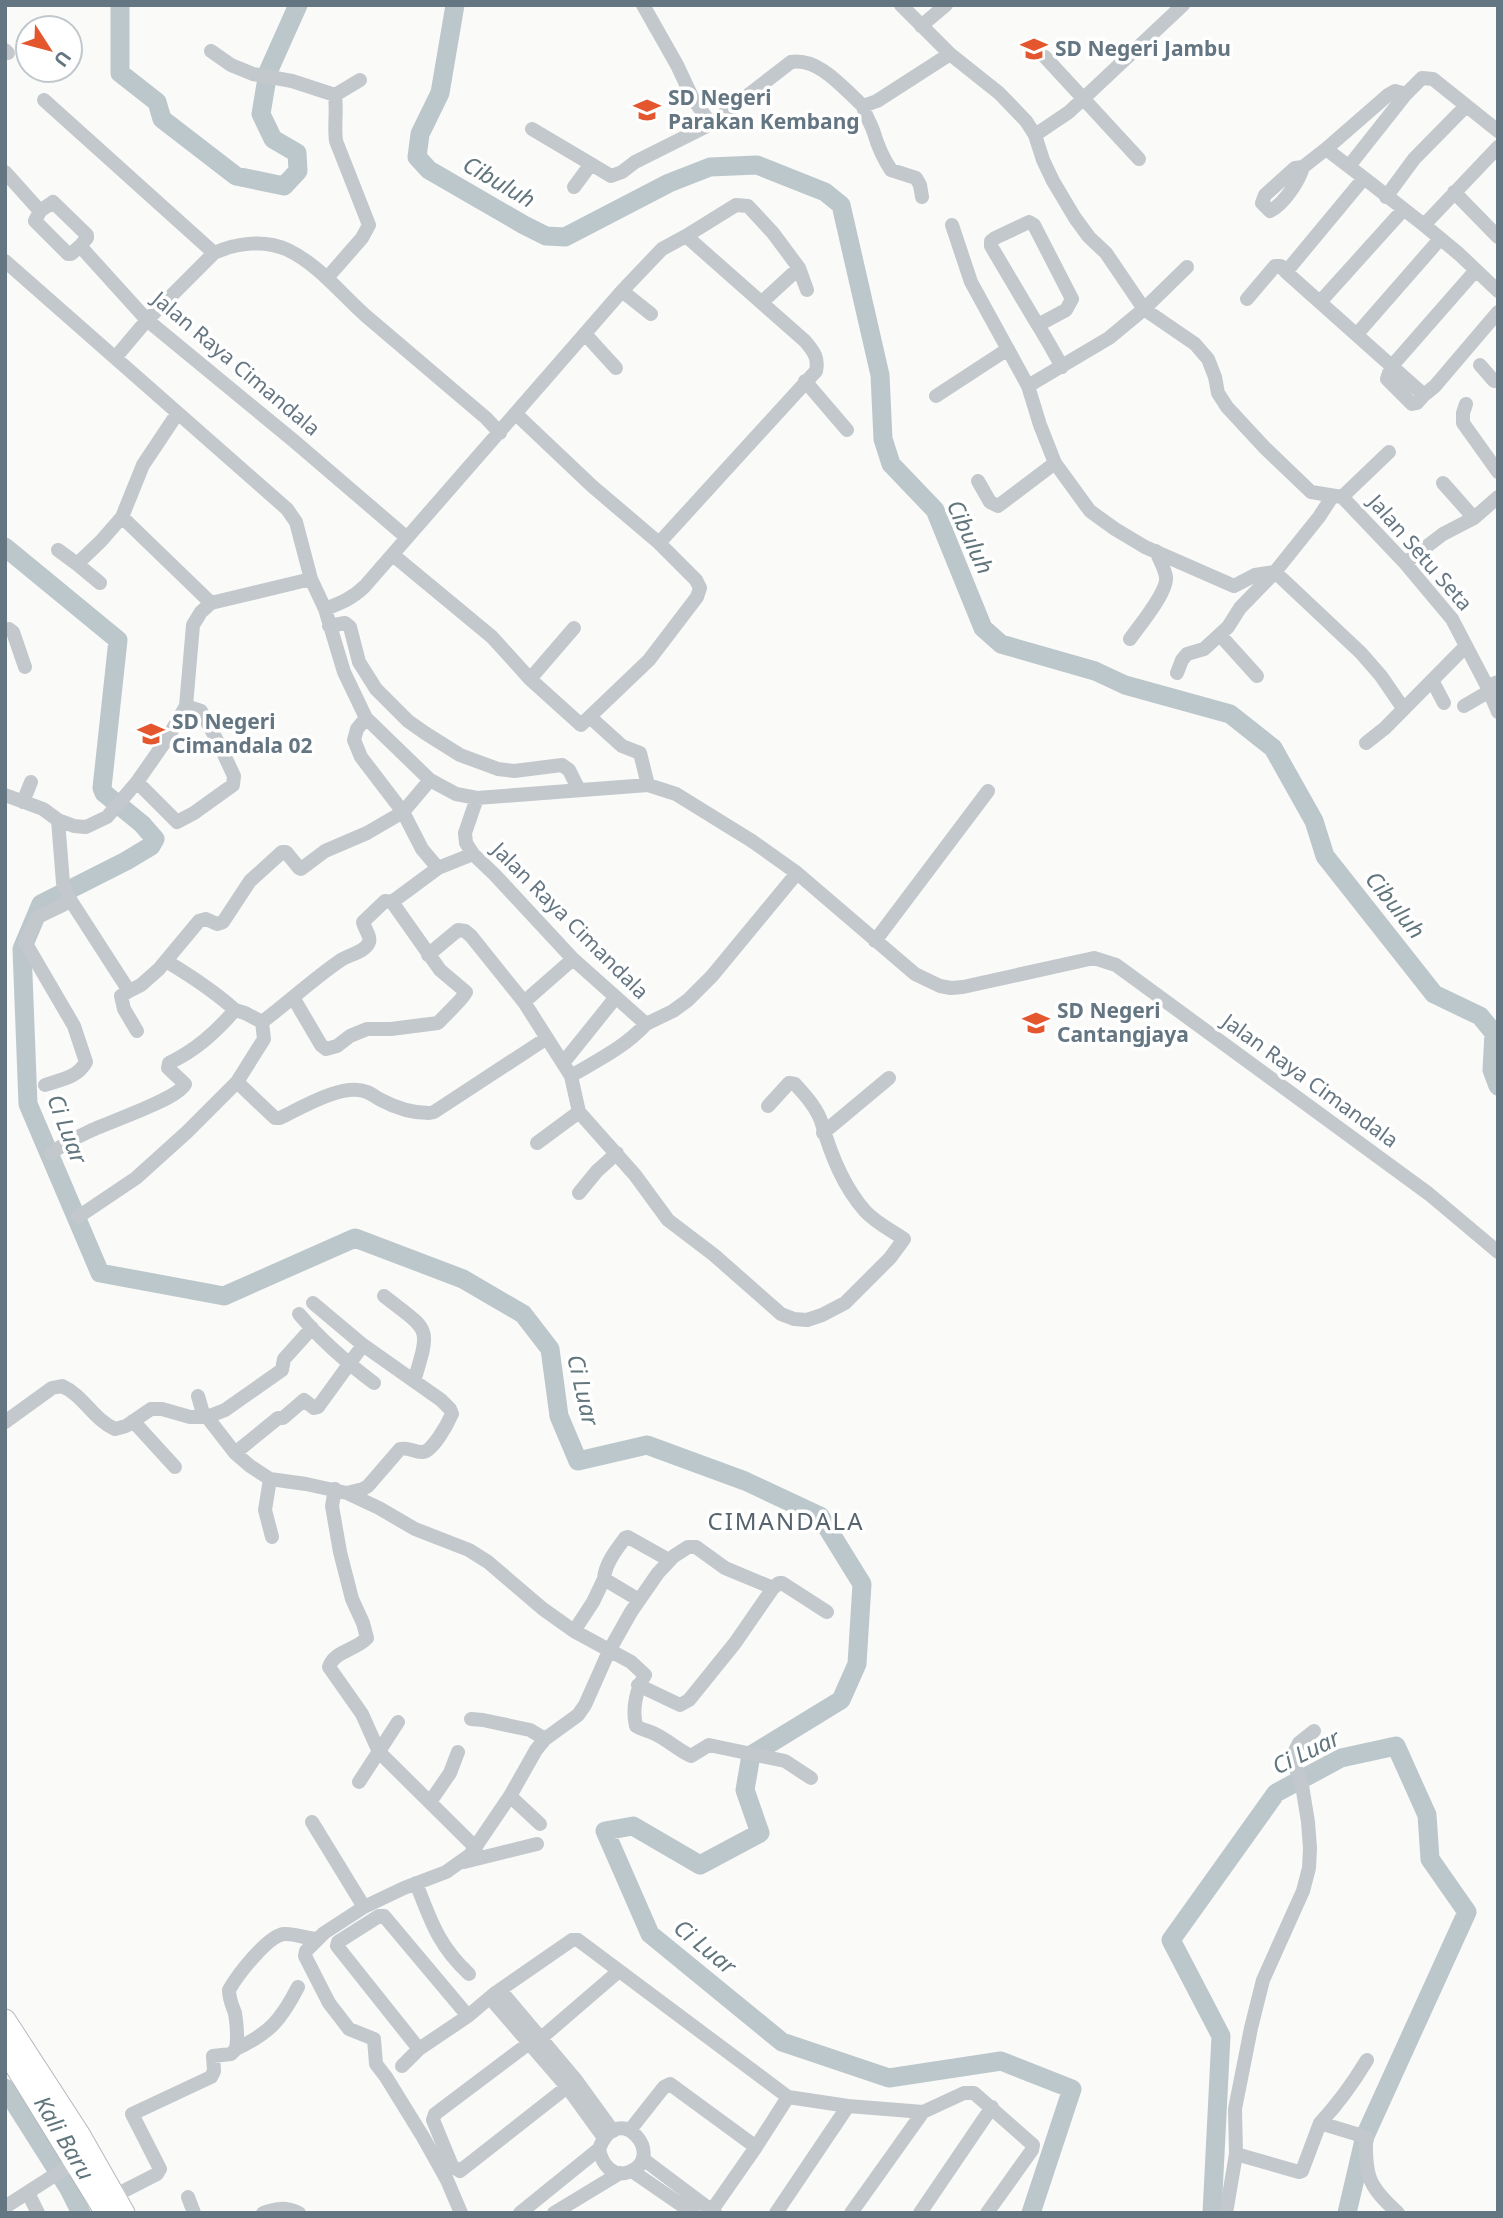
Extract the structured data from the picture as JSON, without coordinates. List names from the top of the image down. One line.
{"streets":{"street":["Jalan Raya Cimandala","Jalan Setu Seta"]},"districts":["CIMANDALA"],"water":["Cibuluh","Ci Luar","Kali Baru"],"places":{"school or university":["SD Negeri Jambu","SD Negeri Parakan Kembang","SD Negeri Cimandala 02","SD Negeri Cantangjaya"]},"north":"bottom right"}
